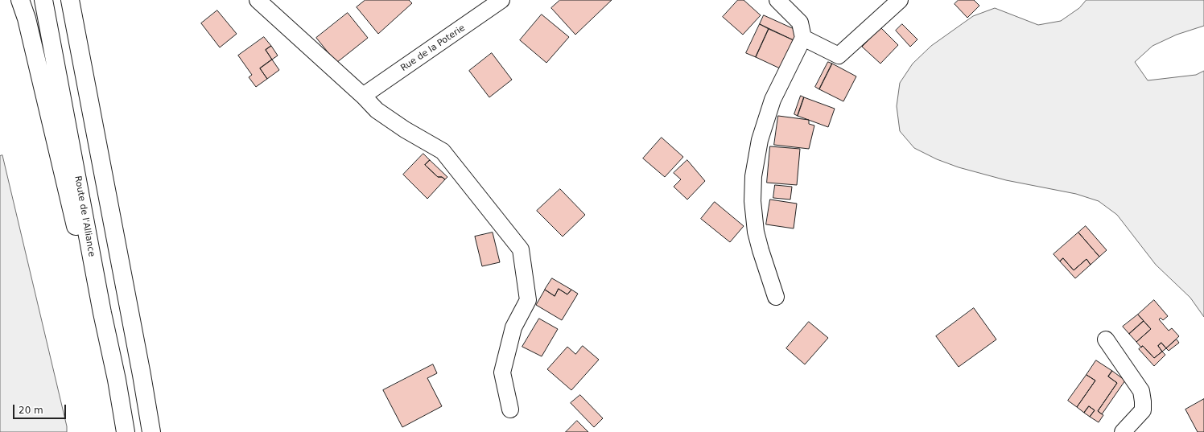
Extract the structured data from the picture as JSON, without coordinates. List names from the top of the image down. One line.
{"streets":{"highway":["Route de l'Alliance"],"street":["Rue de la Poterie"]},"scale_bar":"20 m"}
